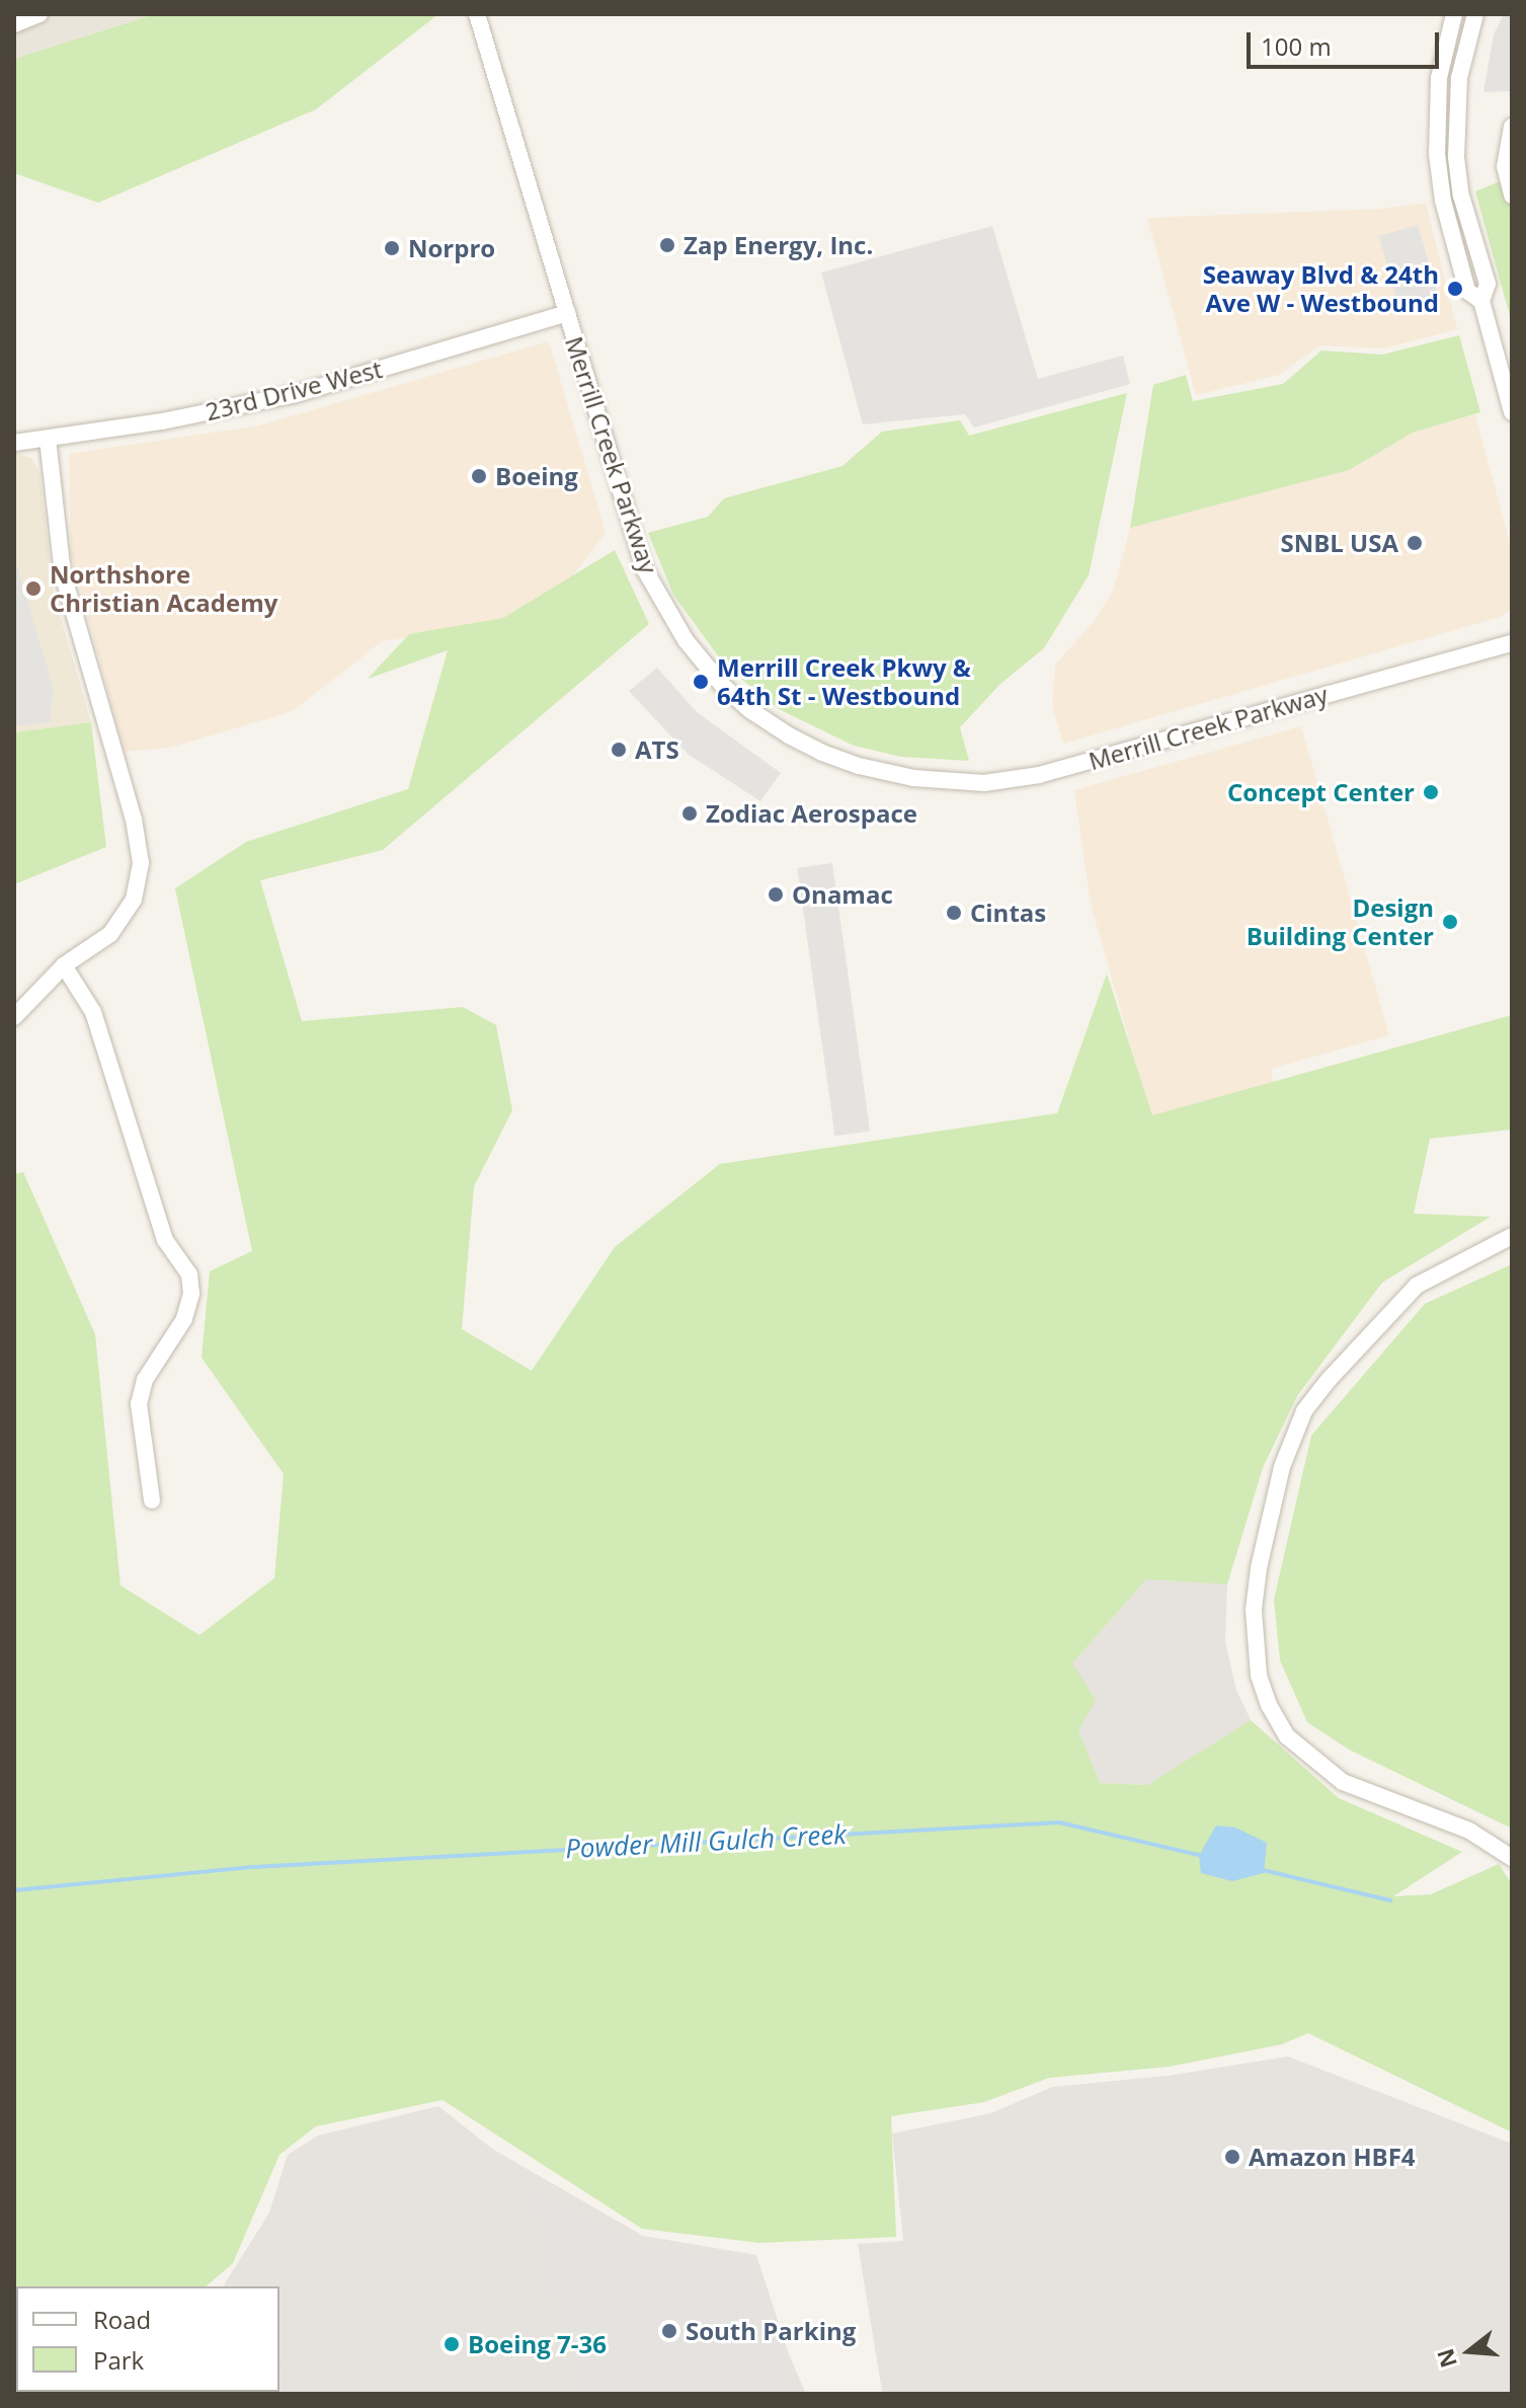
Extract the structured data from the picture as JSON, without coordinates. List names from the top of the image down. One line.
{"streets":{"street":["23rd Drive West","Merrill Creek Parkway"]},"crossings":[["23rd Drive West","Merrill Creek Parkway"]],"water":["Powder Mill Gulch Creek"],"places":["Zap Energy, Inc.","Norpro","Seaway Blvd & 24th Ave W - Westbound","Boeing","SNBL USA","Northshore Christian Academy","Merrill Creek Pkwy & 64th St - Westbound","ATS","Concept Center","Zodiac Aerospace","Onamac","Cintas","Design Building Center","Amazon HBF4","South Parking","Boeing 7-36"],"legend":["Road","Park"],"scale_bar":"100 m","north":"left"}
